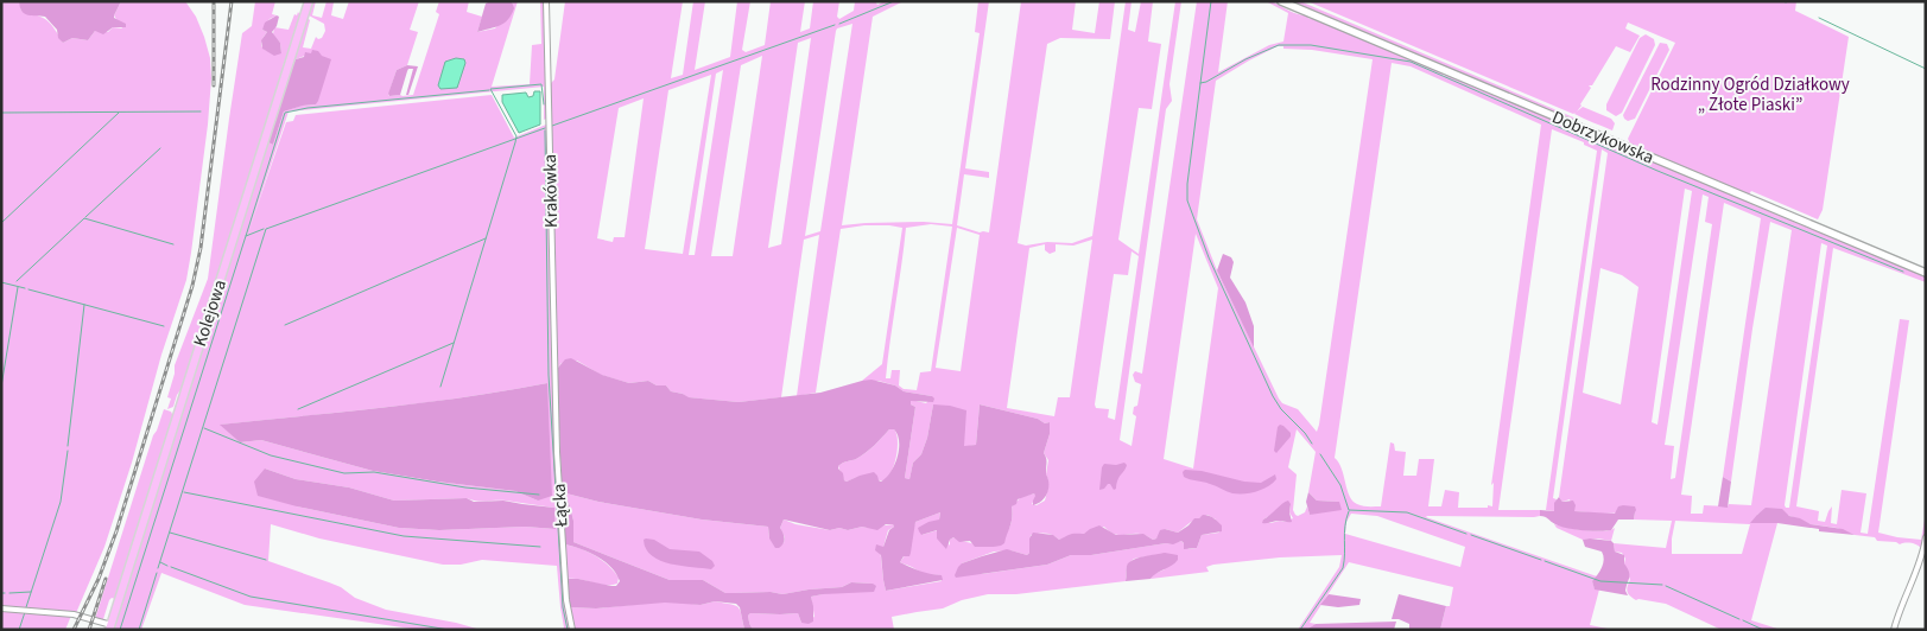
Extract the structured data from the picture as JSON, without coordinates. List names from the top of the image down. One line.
{"streets":{"main road":["Dobrzykowska","Kolejowa"],"street":["Krakówka","Łącka"]},"crossings":[["Krakówka","Łącka"]],"parks":["Rodzinny Ogród Działkowy „ Złote Piaski”"]}
